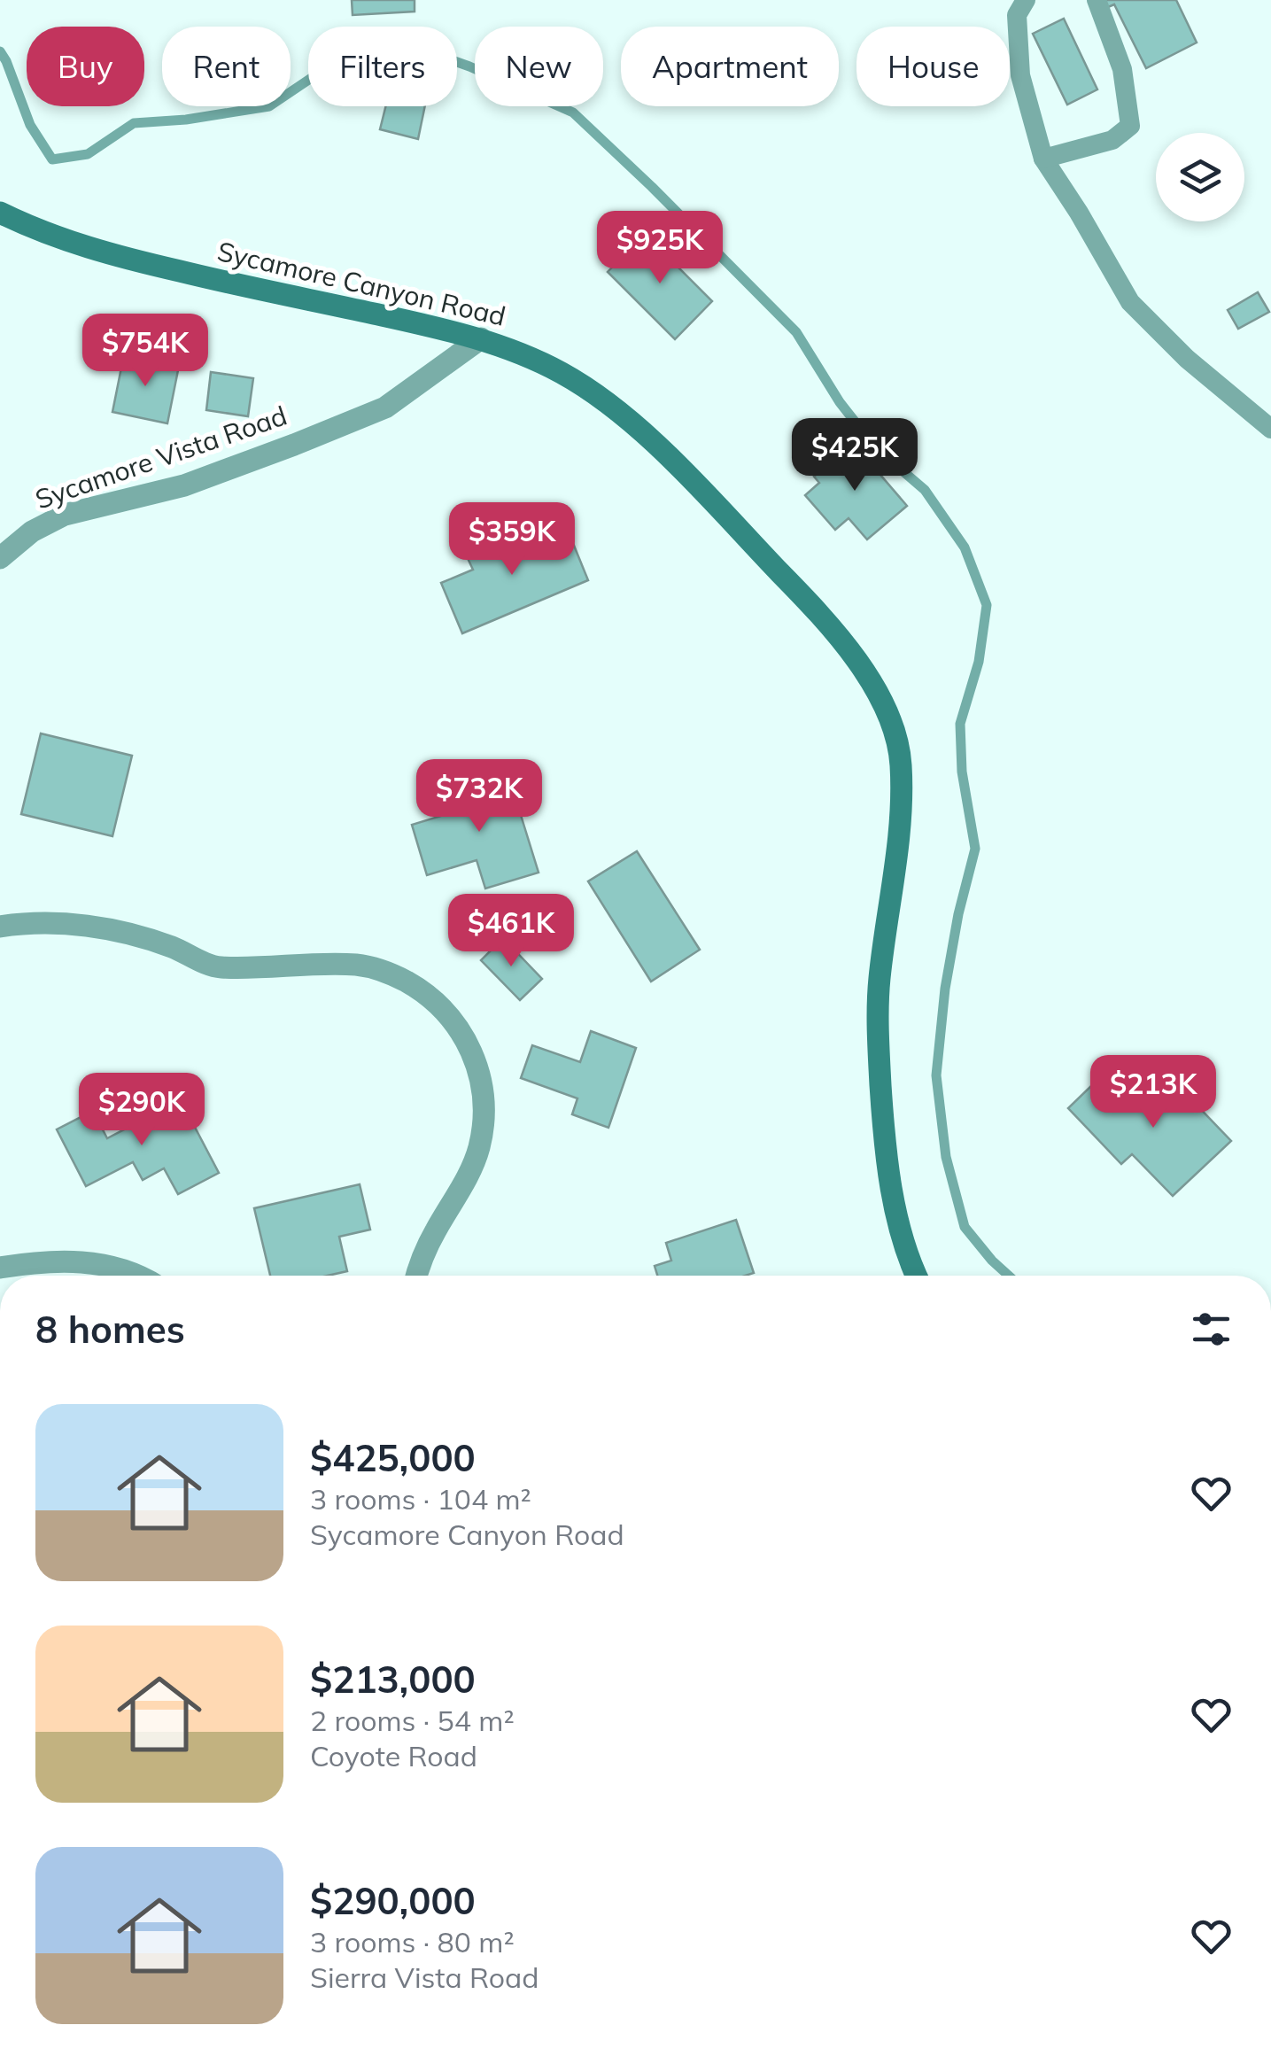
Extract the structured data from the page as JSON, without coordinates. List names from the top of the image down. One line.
{"streets":{"main road":["Sycamore Canyon Road"],"street":["Sycamore Vista Road"]},"crossings":[["Sycamore Canyon Road","Sycamore Vista Road"]],"page":{"chip":["Buy","Rent","Filters","New","Apartment","House"],"price":["$925K","$754K","$425K","$359K","$732K","$461K","$213K","$290K"],"heading":"8 homes","list":[{"name":"$425,000","note":"3 rooms · 104 m² · Sycamore Canyon Road"},{"name":"$213,000","note":"2 rooms · 54 m² · Coyote Road"},{"name":"$290,000","note":"3 rooms · 80 m² · Sierra Vista Road"}]}}
